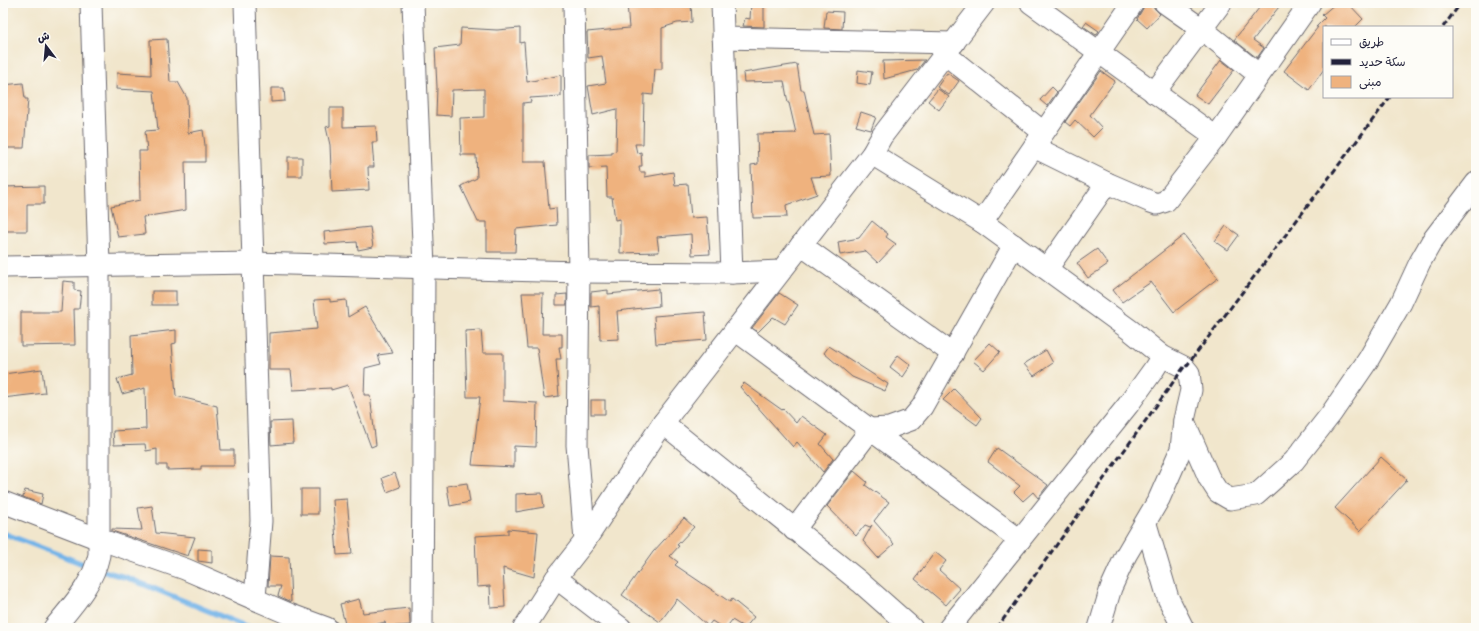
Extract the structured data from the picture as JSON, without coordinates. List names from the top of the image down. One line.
{"legend":["طريق","سكة حديد","مبنى"],"north":"top"}
